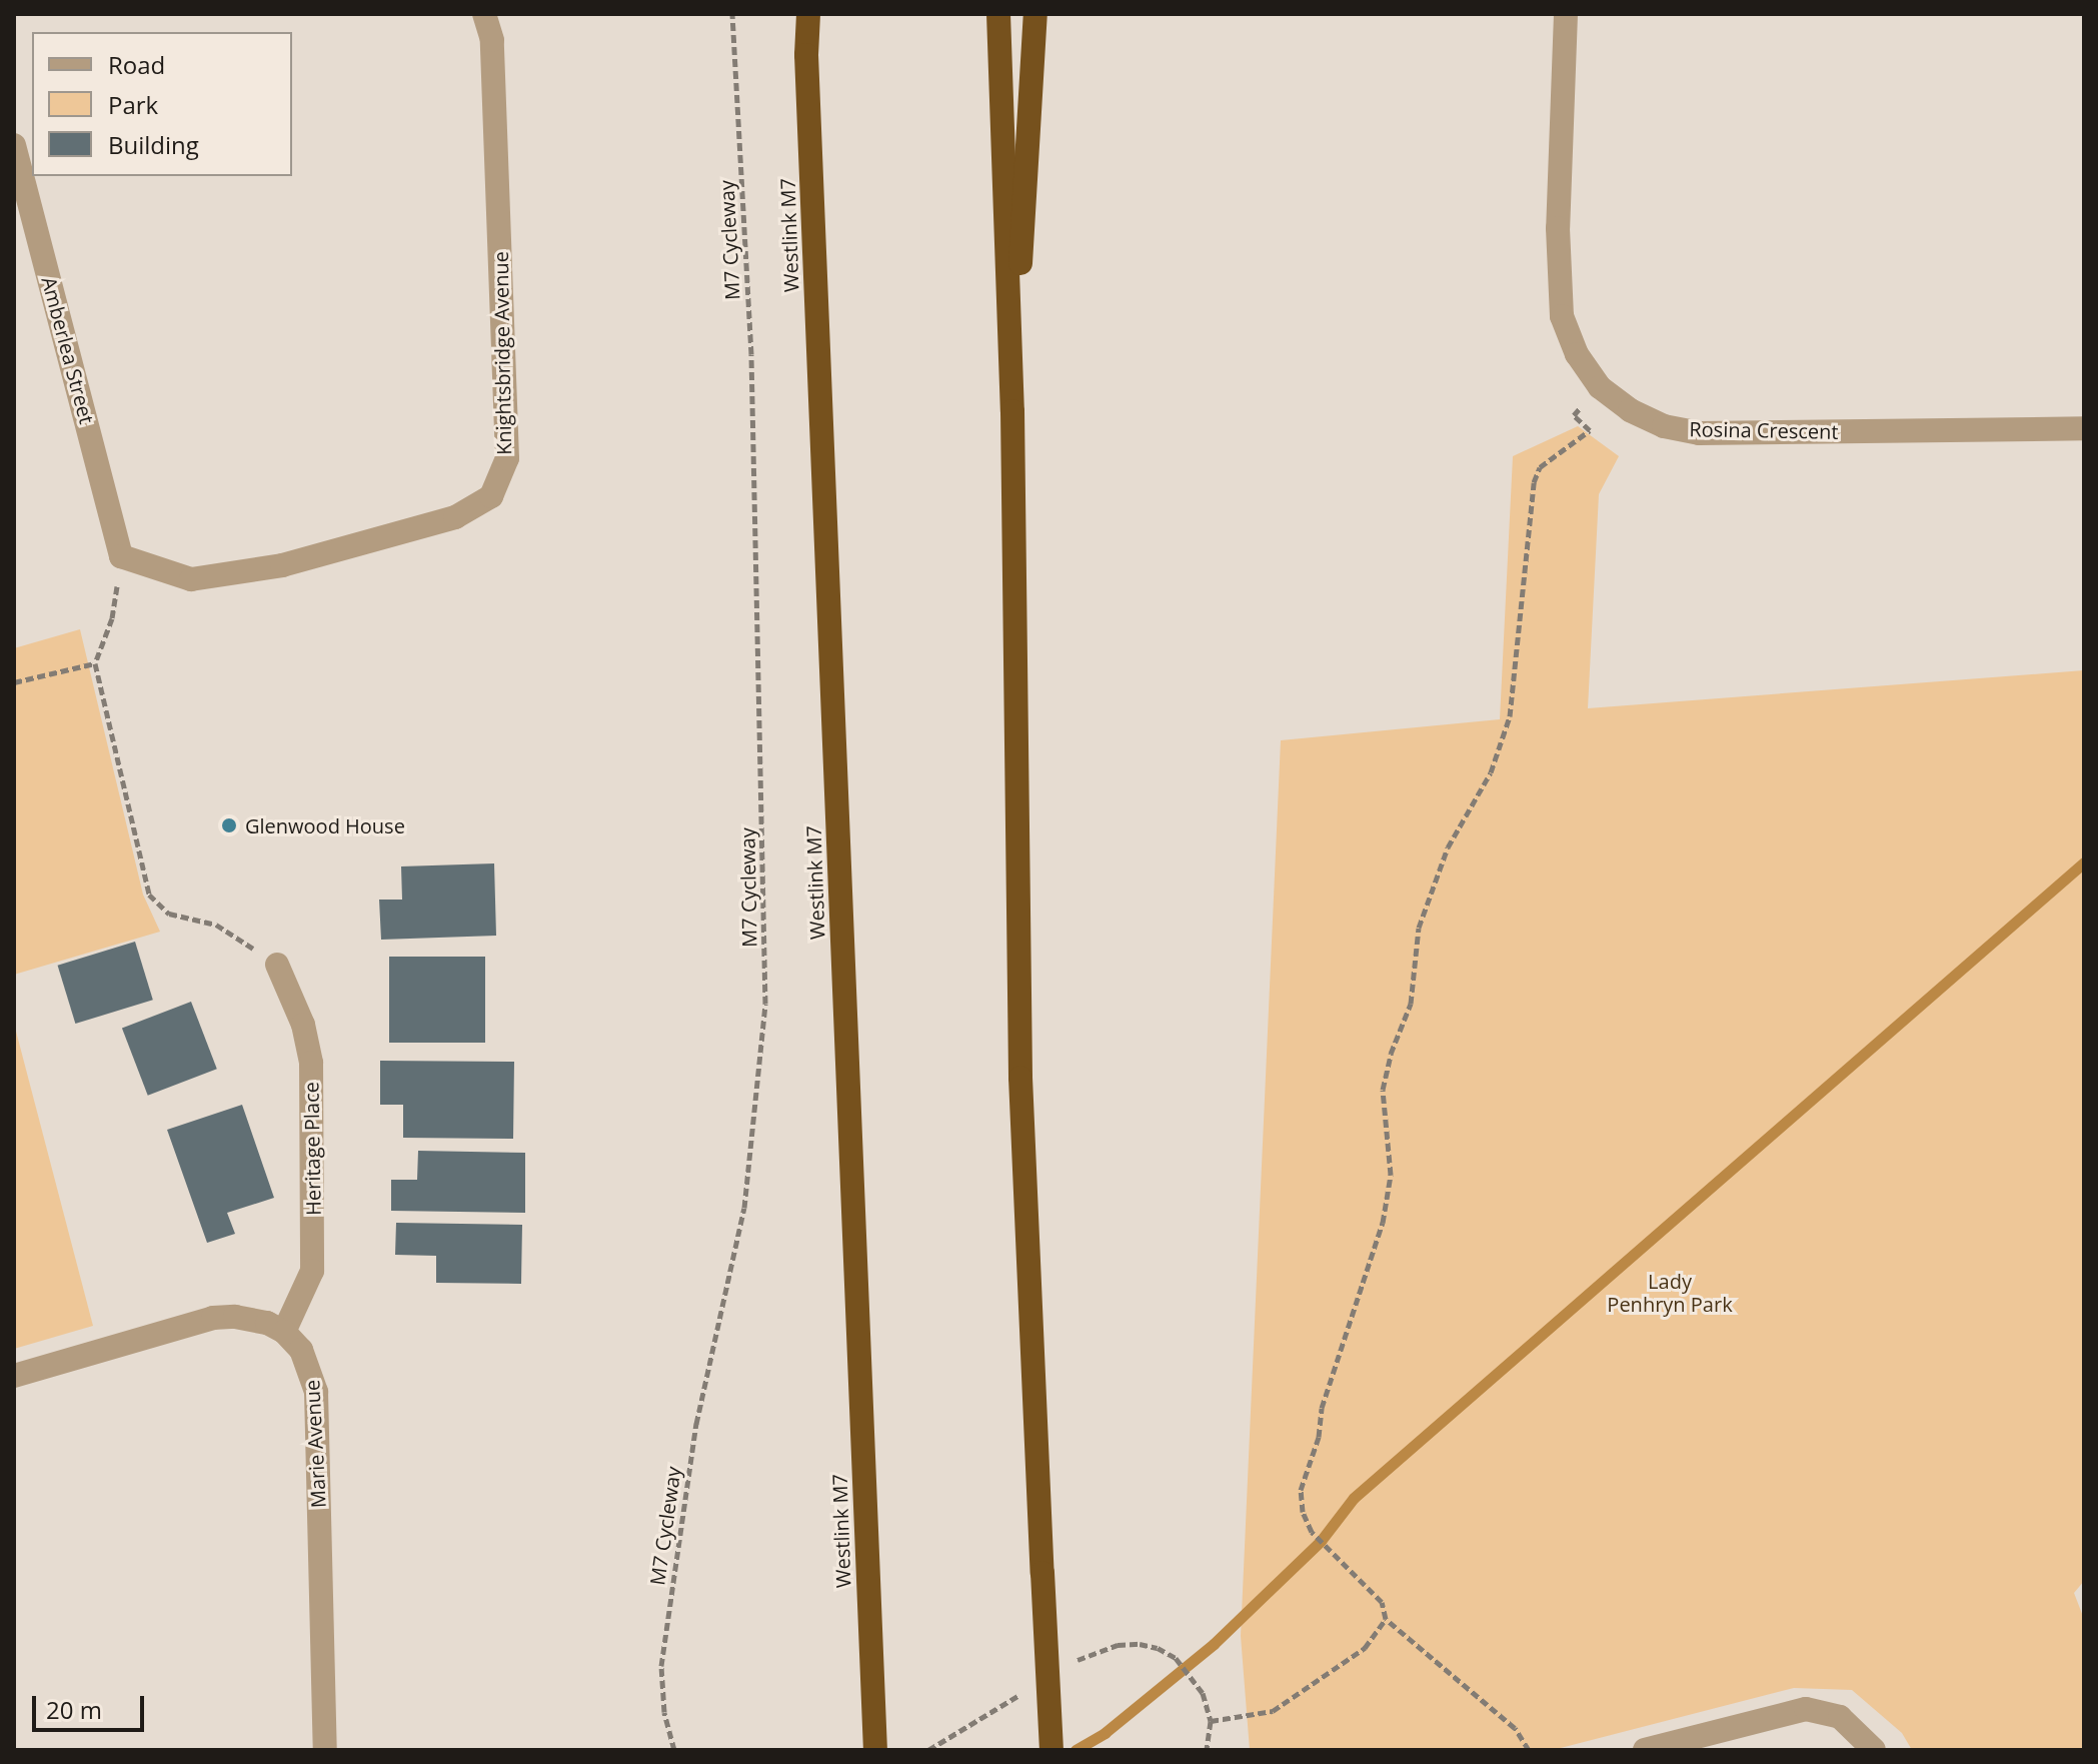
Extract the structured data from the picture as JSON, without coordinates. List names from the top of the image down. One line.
{"streets":{"highway":["Westlink M7"],"street":["Amberlea Street","Knightsbridge Avenue","Rosina Crescent","Heritage Place","Marie Avenue"],"path":["M7 Cycleway"]},"crossings":[["Amberlea Street","Knightsbridge Avenue"],["Heritage Place","Marie Avenue"]],"parks":["Lady Penhryn Park"],"places":["Glenwood House"],"legend":["Road","Park","Building"],"scale_bar":"20 m"}
